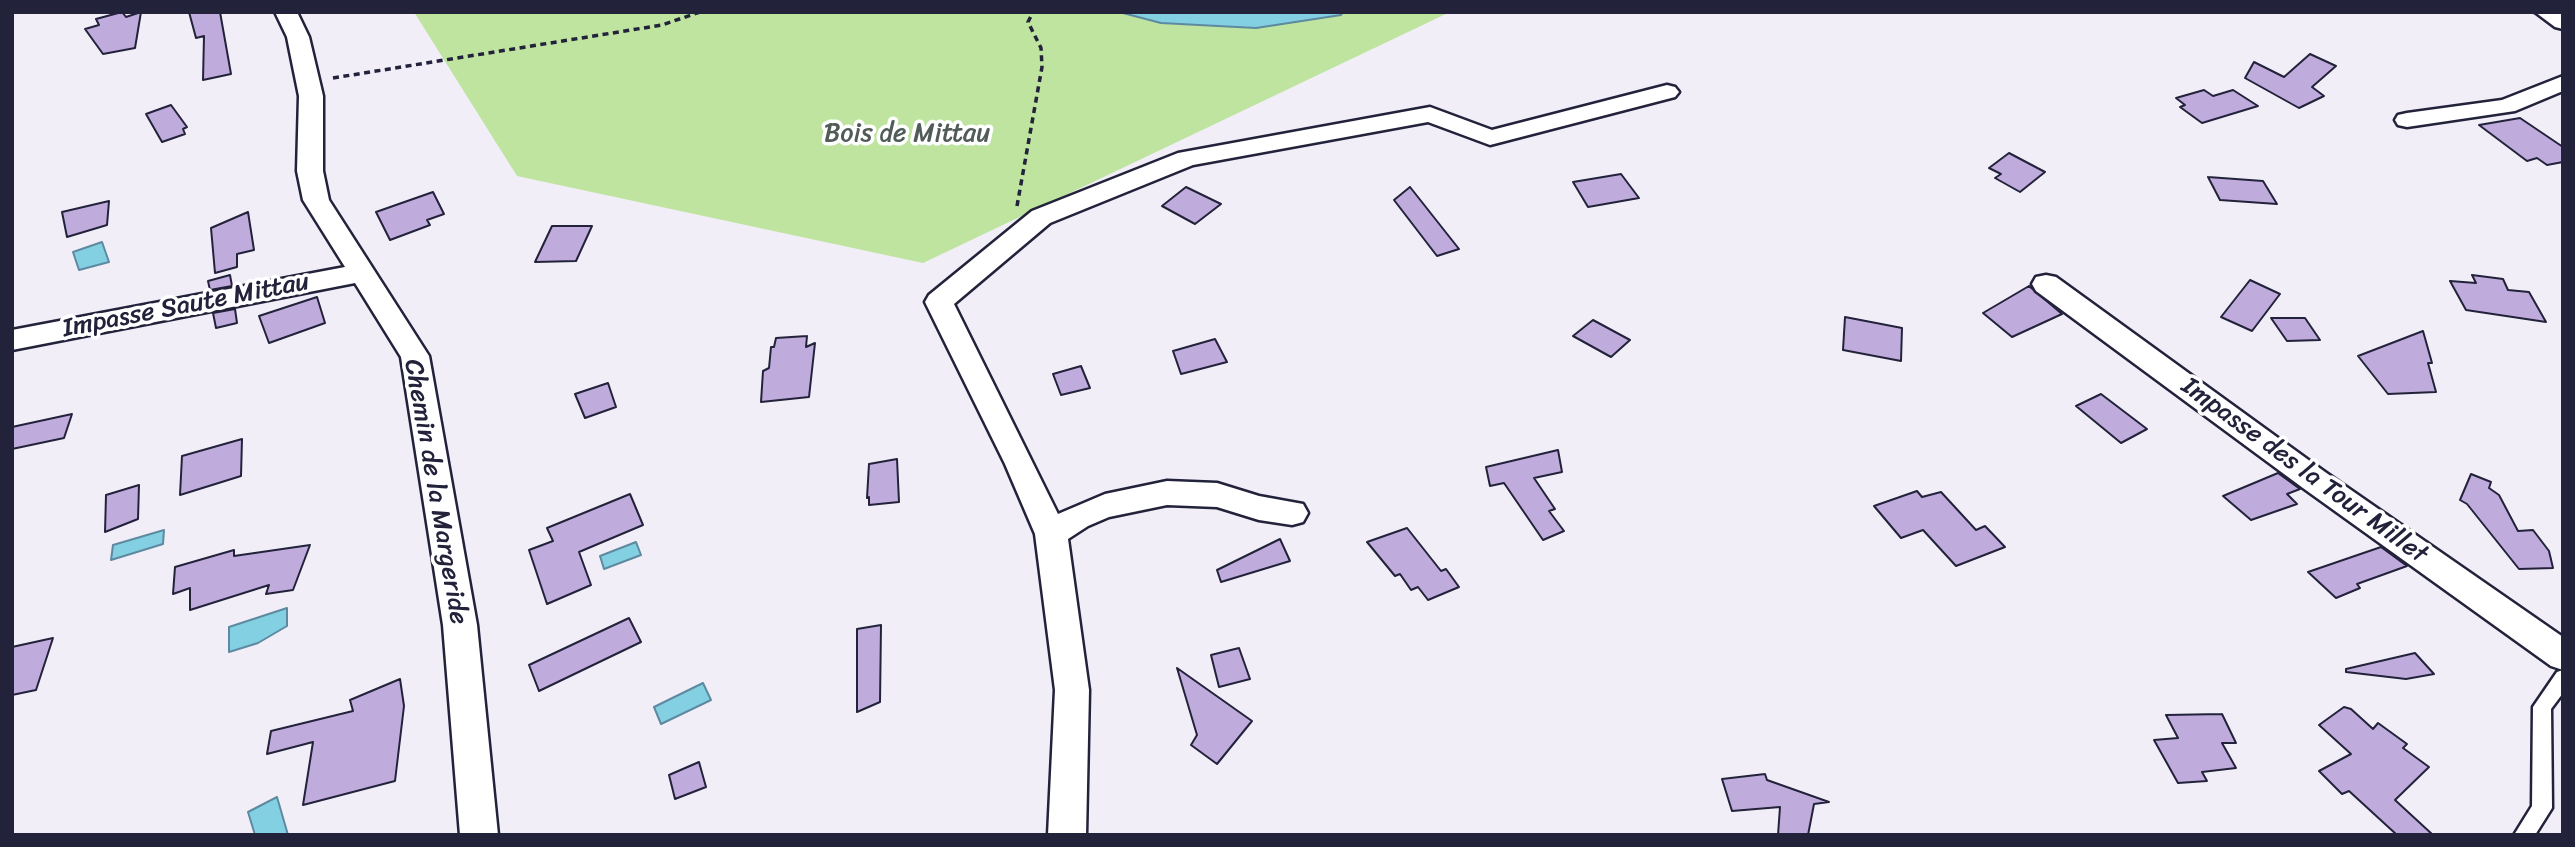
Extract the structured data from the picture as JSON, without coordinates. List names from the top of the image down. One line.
{"streets":{"street":["Impasse Saute Mittau","Impasse des la Tour Millet","Chemin de la Margeride"]},"crossings":[["Impasse Saute Mittau","Chemin de la Margeride"]],"parks":["Bois de Mittau"]}
